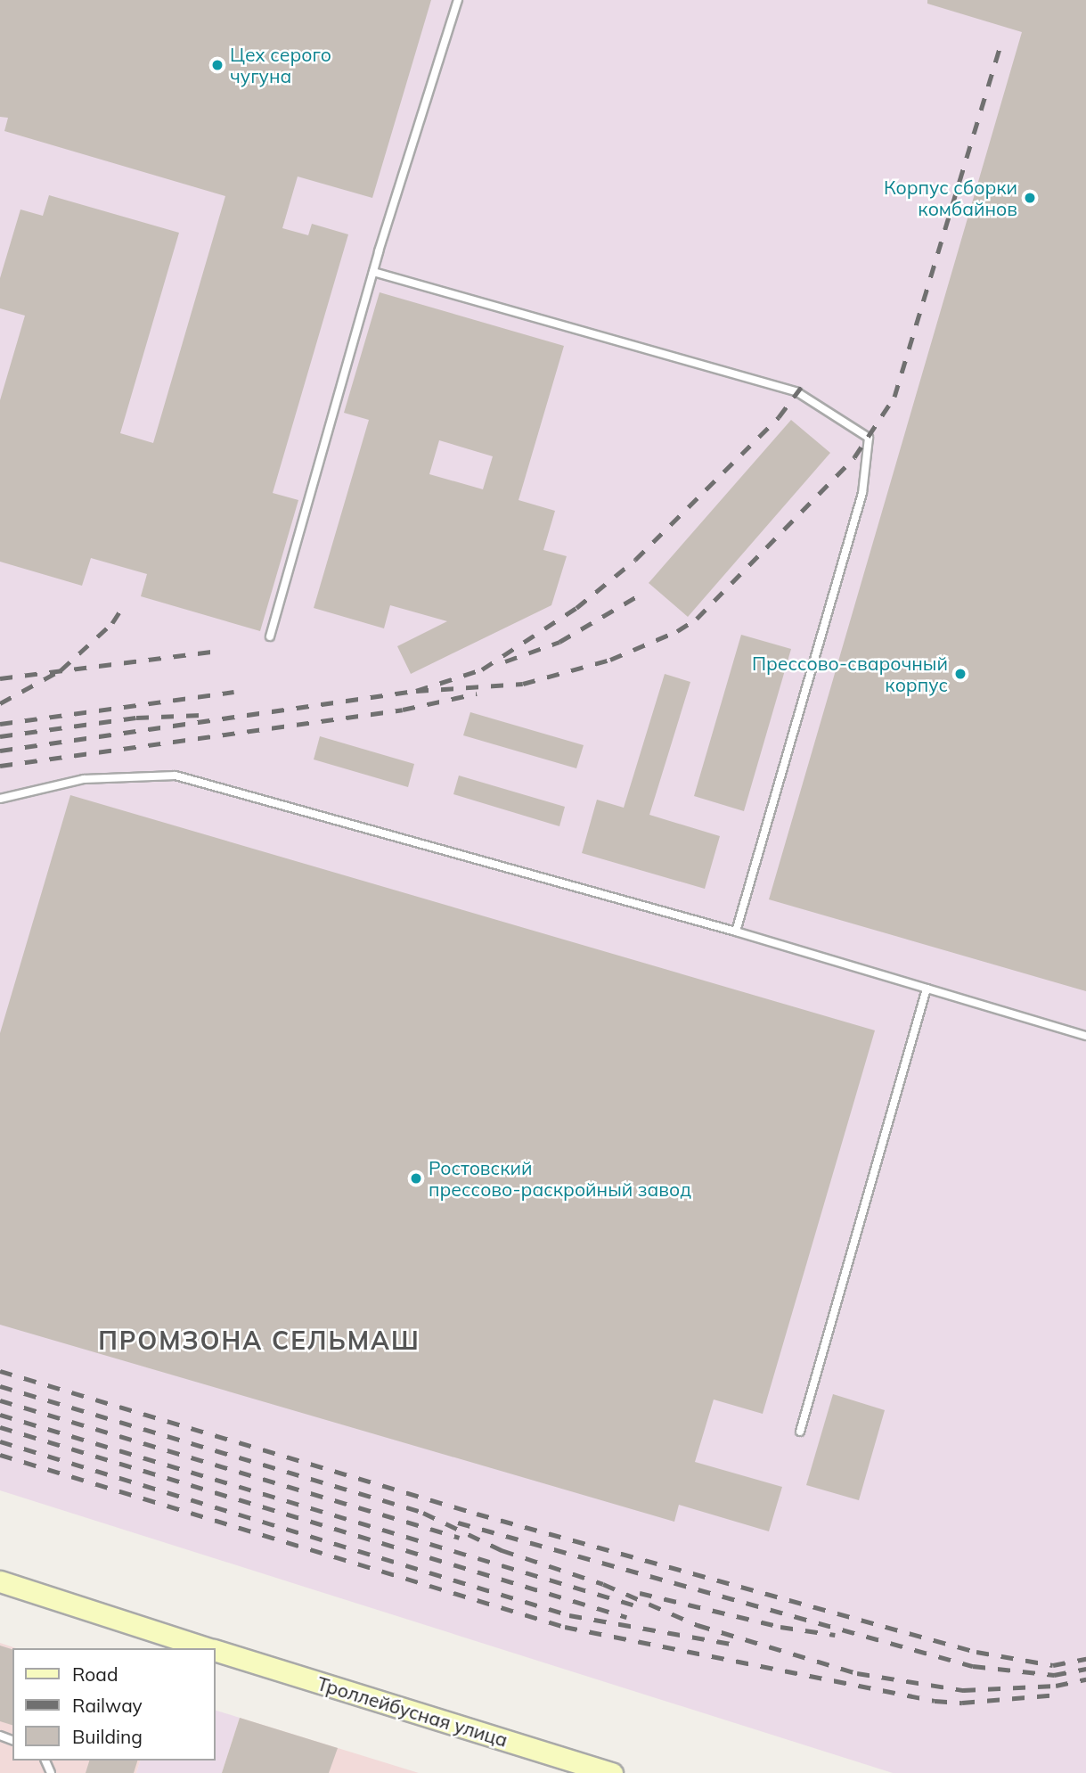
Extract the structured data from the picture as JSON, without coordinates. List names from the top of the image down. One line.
{"streets":{"main road":["Троллейбусная улица"]},"districts":["ПРОМЗОНА СЕЛЬМАШ"],"places":["Цех серого чугуна","Корпус сборки комбайнов","Прессово-сварочный корпус","Ростовский прессово-раскройный завод"],"legend":["Road","Railway","Building"]}
